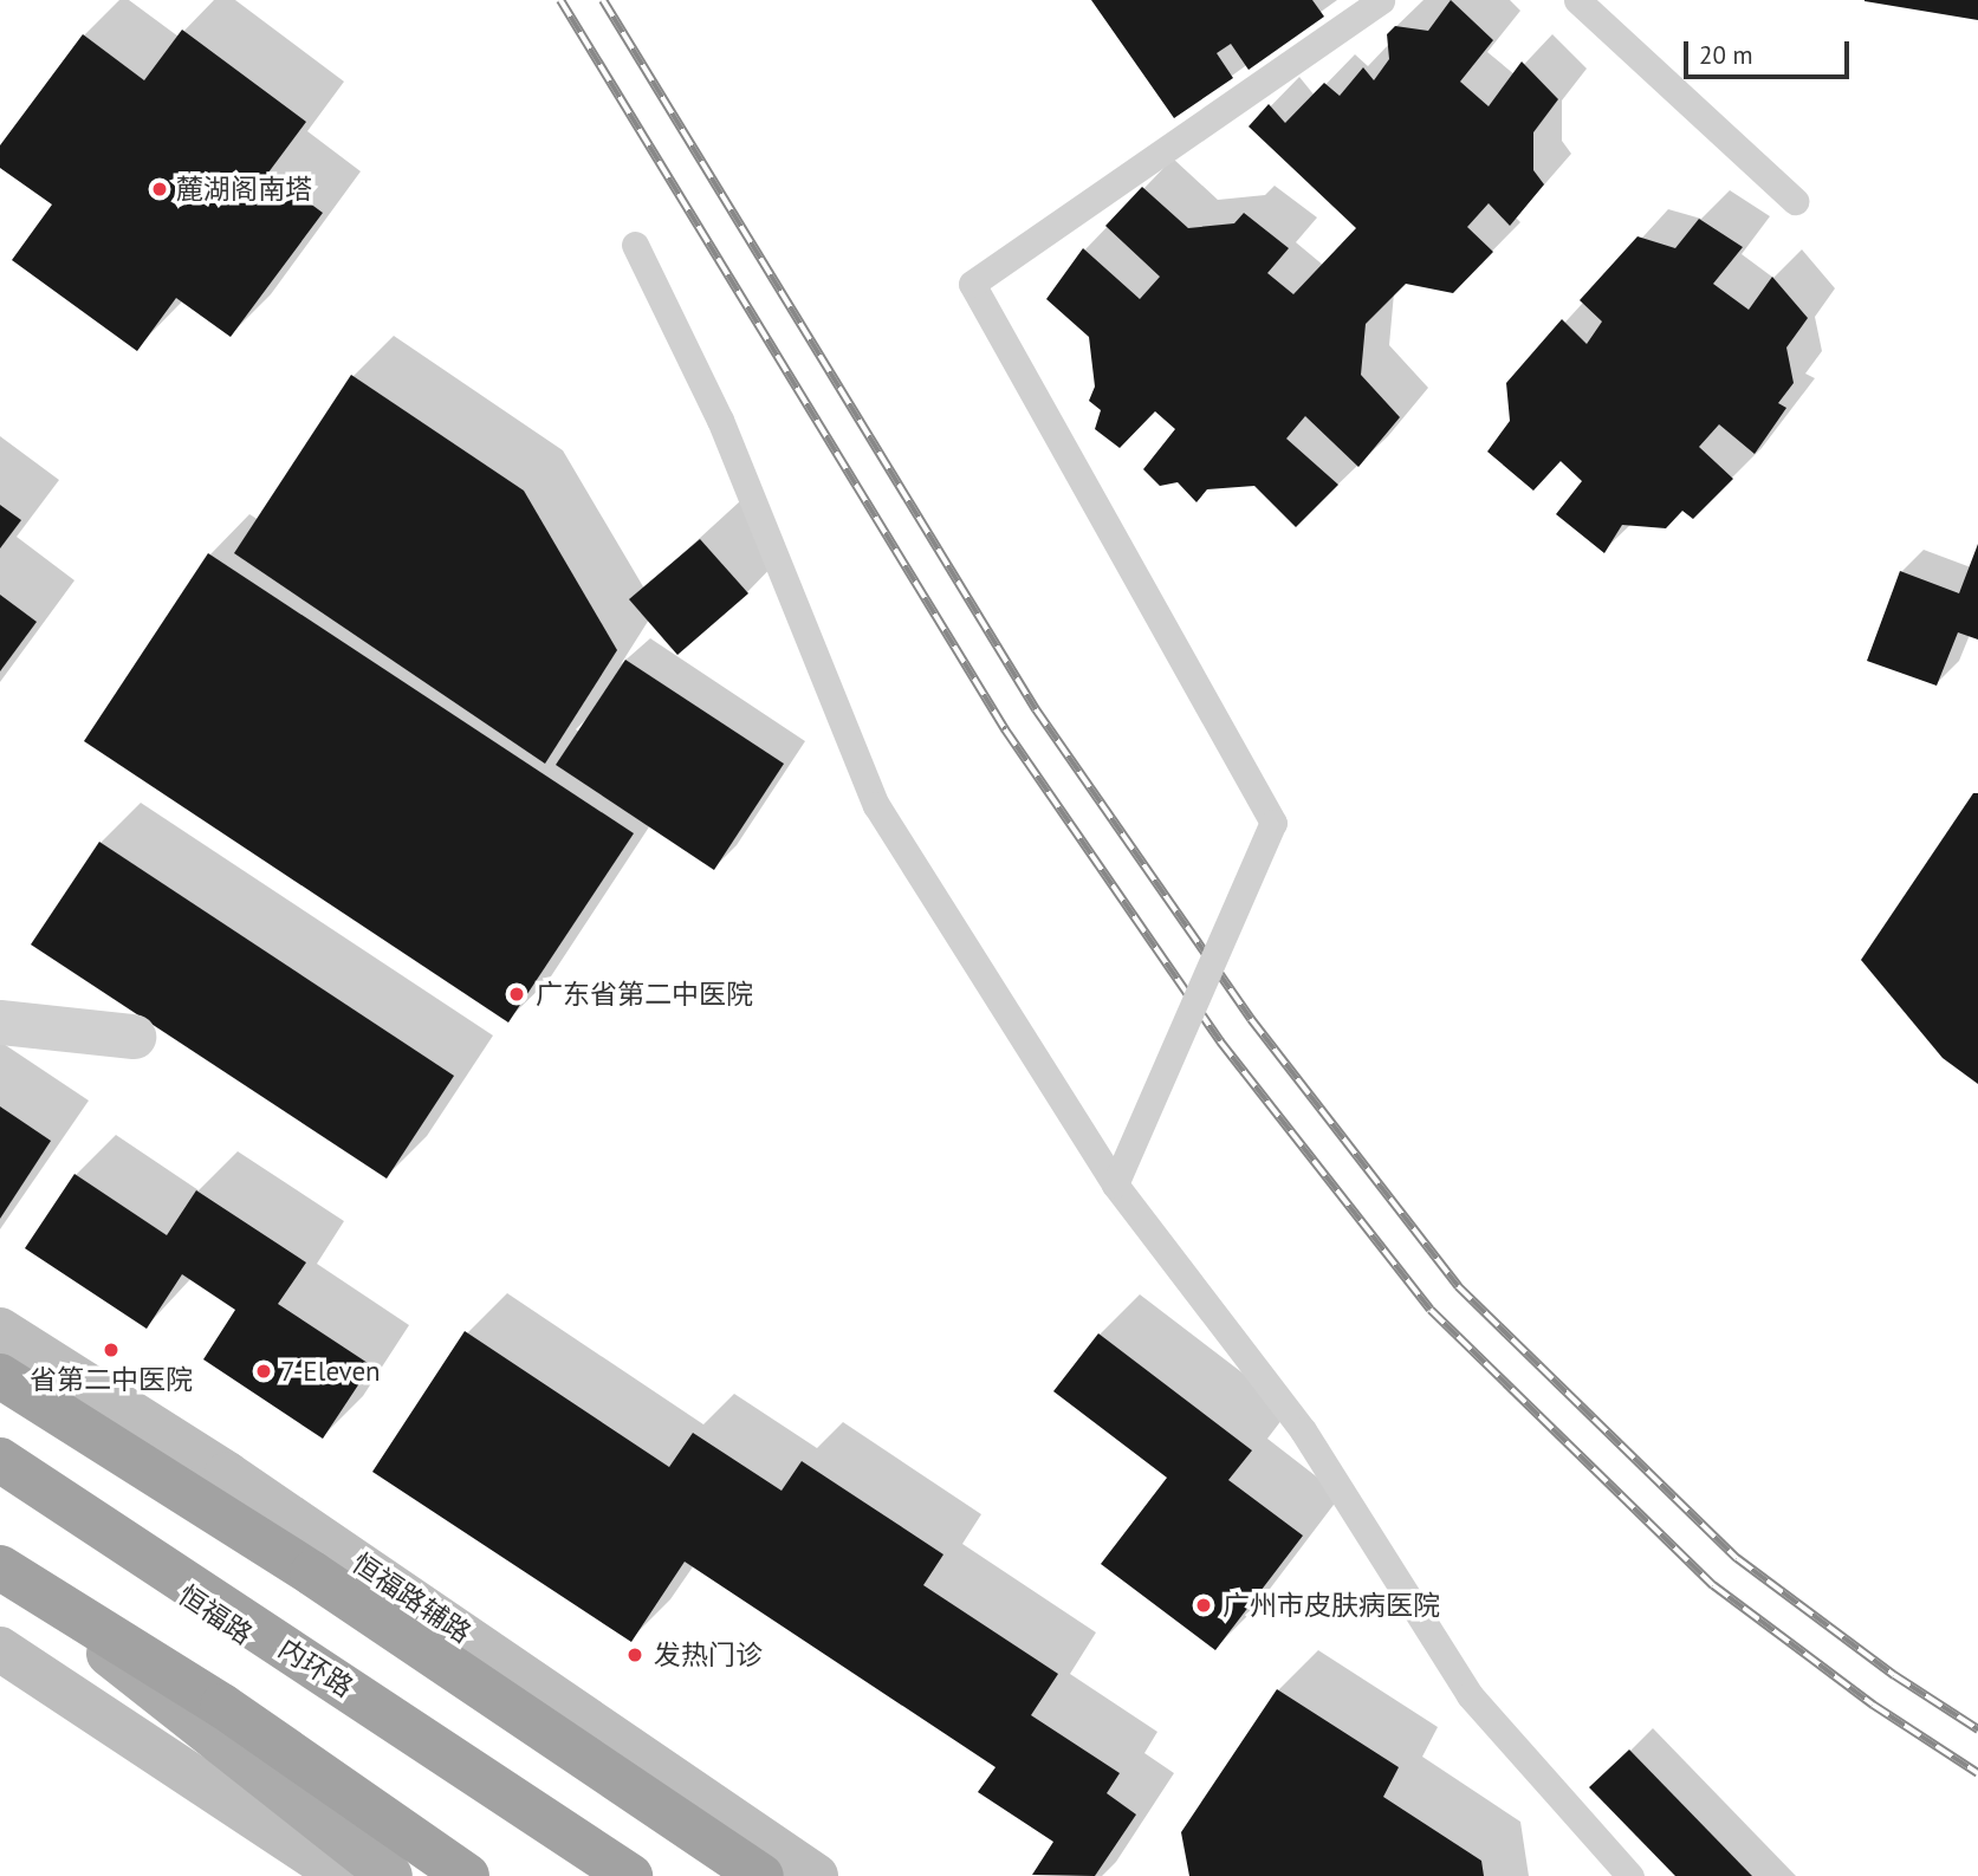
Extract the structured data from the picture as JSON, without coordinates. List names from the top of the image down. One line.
{"streets":{"highway":["内环路"],"main road":["恒福路辅路","恒福路"]},"places":["麓湖阁南塔","广东省第二中医院","省第二中医院","7-Eleven","广州市皮肤病医院","发热门诊"],"scale_bar":"20 m"}
